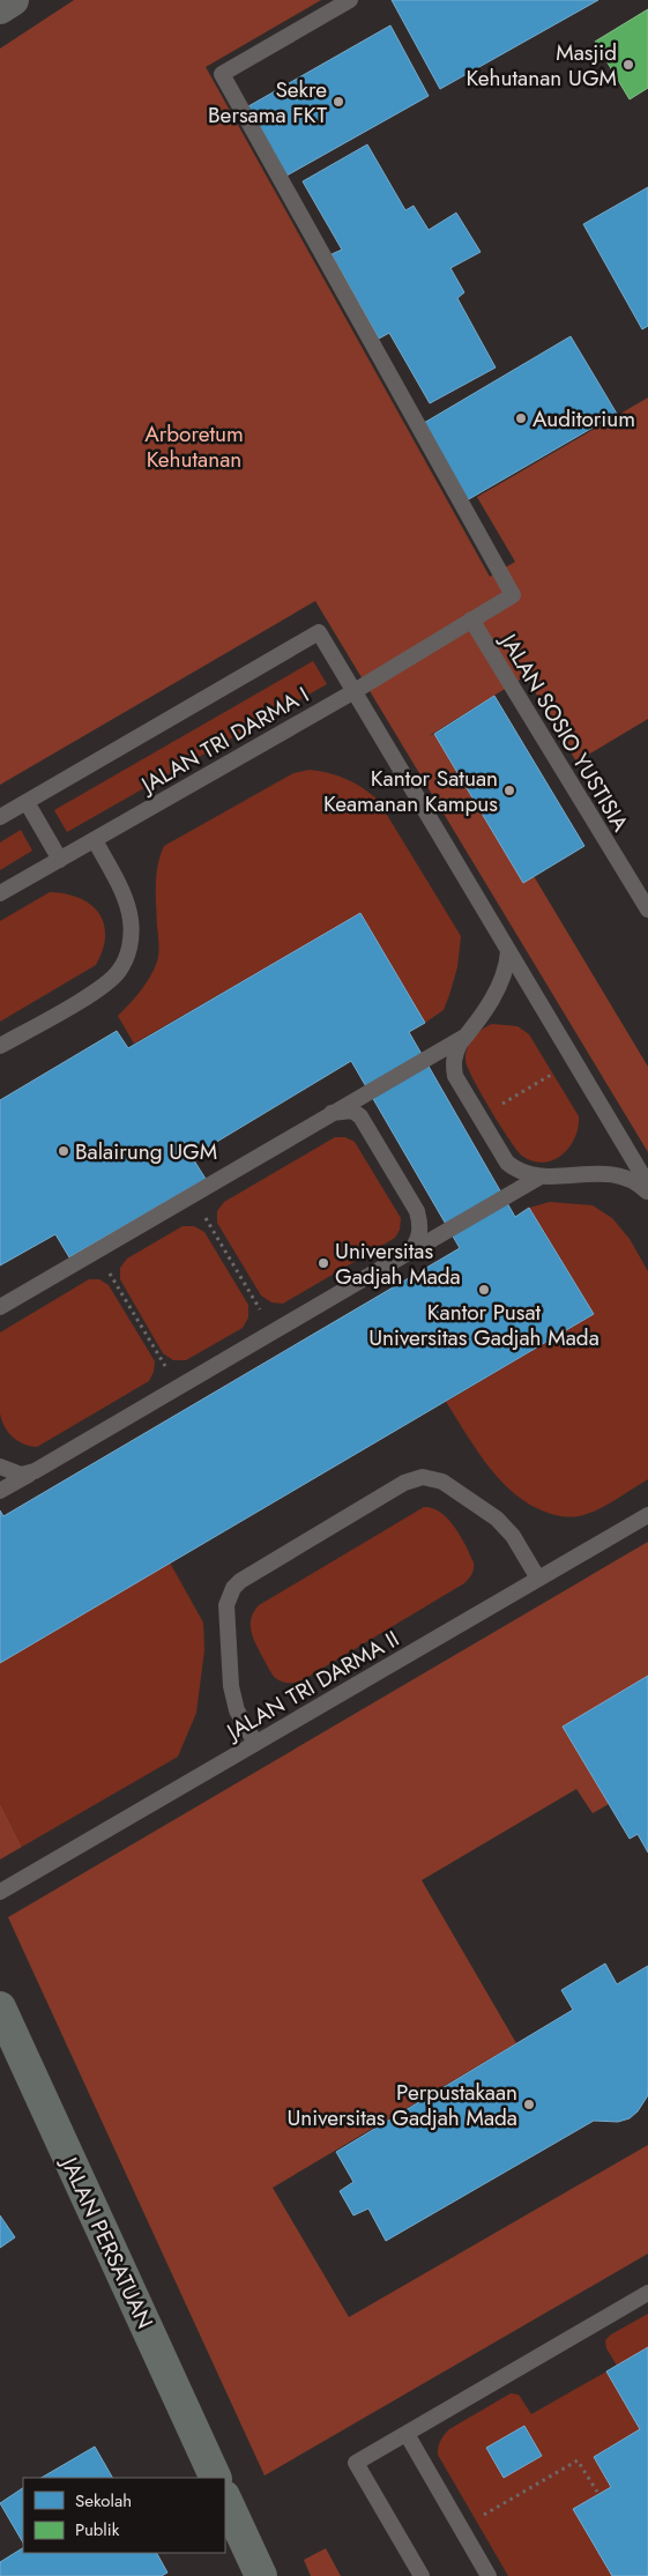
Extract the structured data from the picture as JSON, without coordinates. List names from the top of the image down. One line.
{"streets":{"main road":["JALAN PERSATUAN"],"lane":["JALAN SOSIO YUSTISIA","JALAN TRI DARMA I","JALAN TRI DARMA II"]},"crossings":[["JALAN SOSIO YUSTISIA","JALAN TRI DARMA I"]],"parks":["Arboretum Kehutanan"],"places":["Masjid Kehutanan UGM","Sekre Bersama FKT","Auditorium","Kantor Satuan Keamanan Kampus","Balairung UGM","Universitas Gadjah Mada","Kantor Pusat Universitas Gadjah Mada","Perpustakaan Universitas Gadjah Mada"],"legend":["Sekolah","Publik"]}
